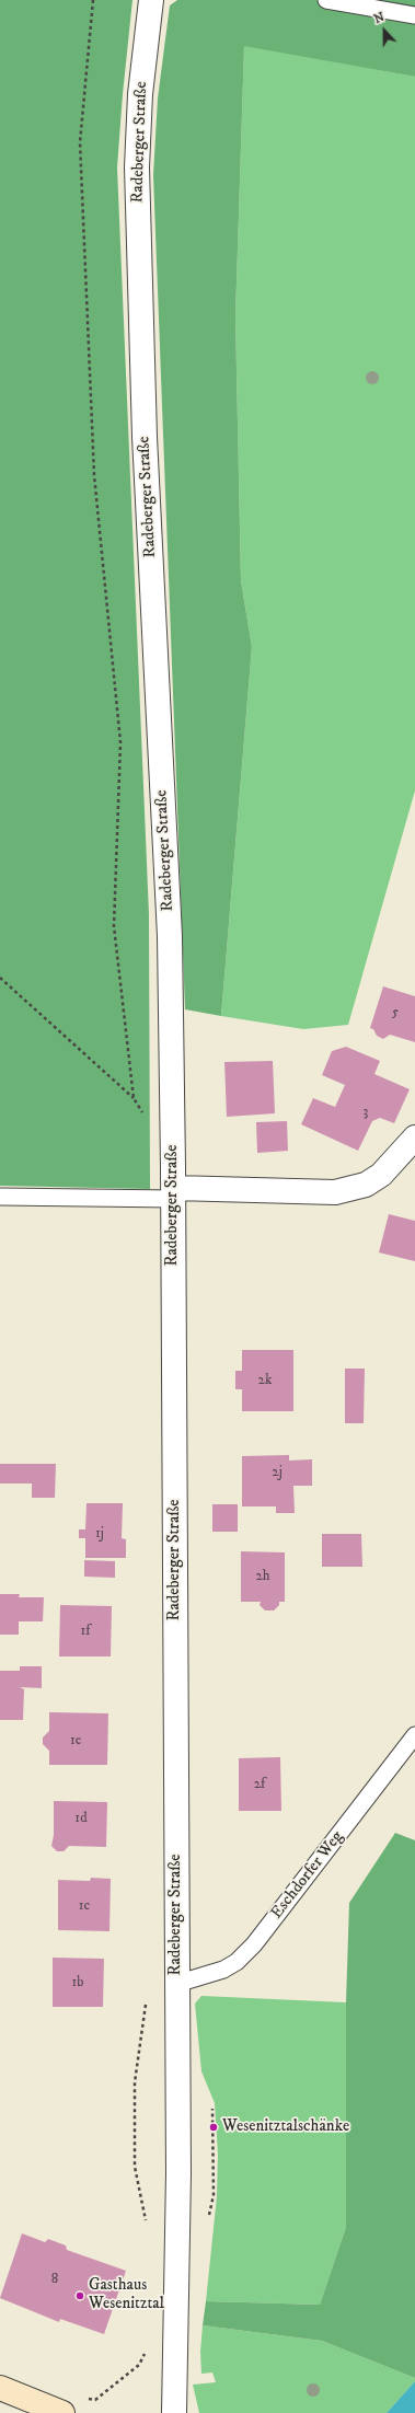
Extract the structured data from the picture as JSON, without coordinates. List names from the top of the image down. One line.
{"streets":{"street":["Radeberger Straße"],"lane":["Eschdorfer Weg"]},"crossings":[["Radeberger Straße","Eschdorfer Weg"]],"places":["Wesenitztalschänke","Gasthaus Wesenitztal"],"house_numbers":["5","3","2k","2j","1j","2h","1f","1e","2f","1d","1c","1b","8"],"north":"top"}
